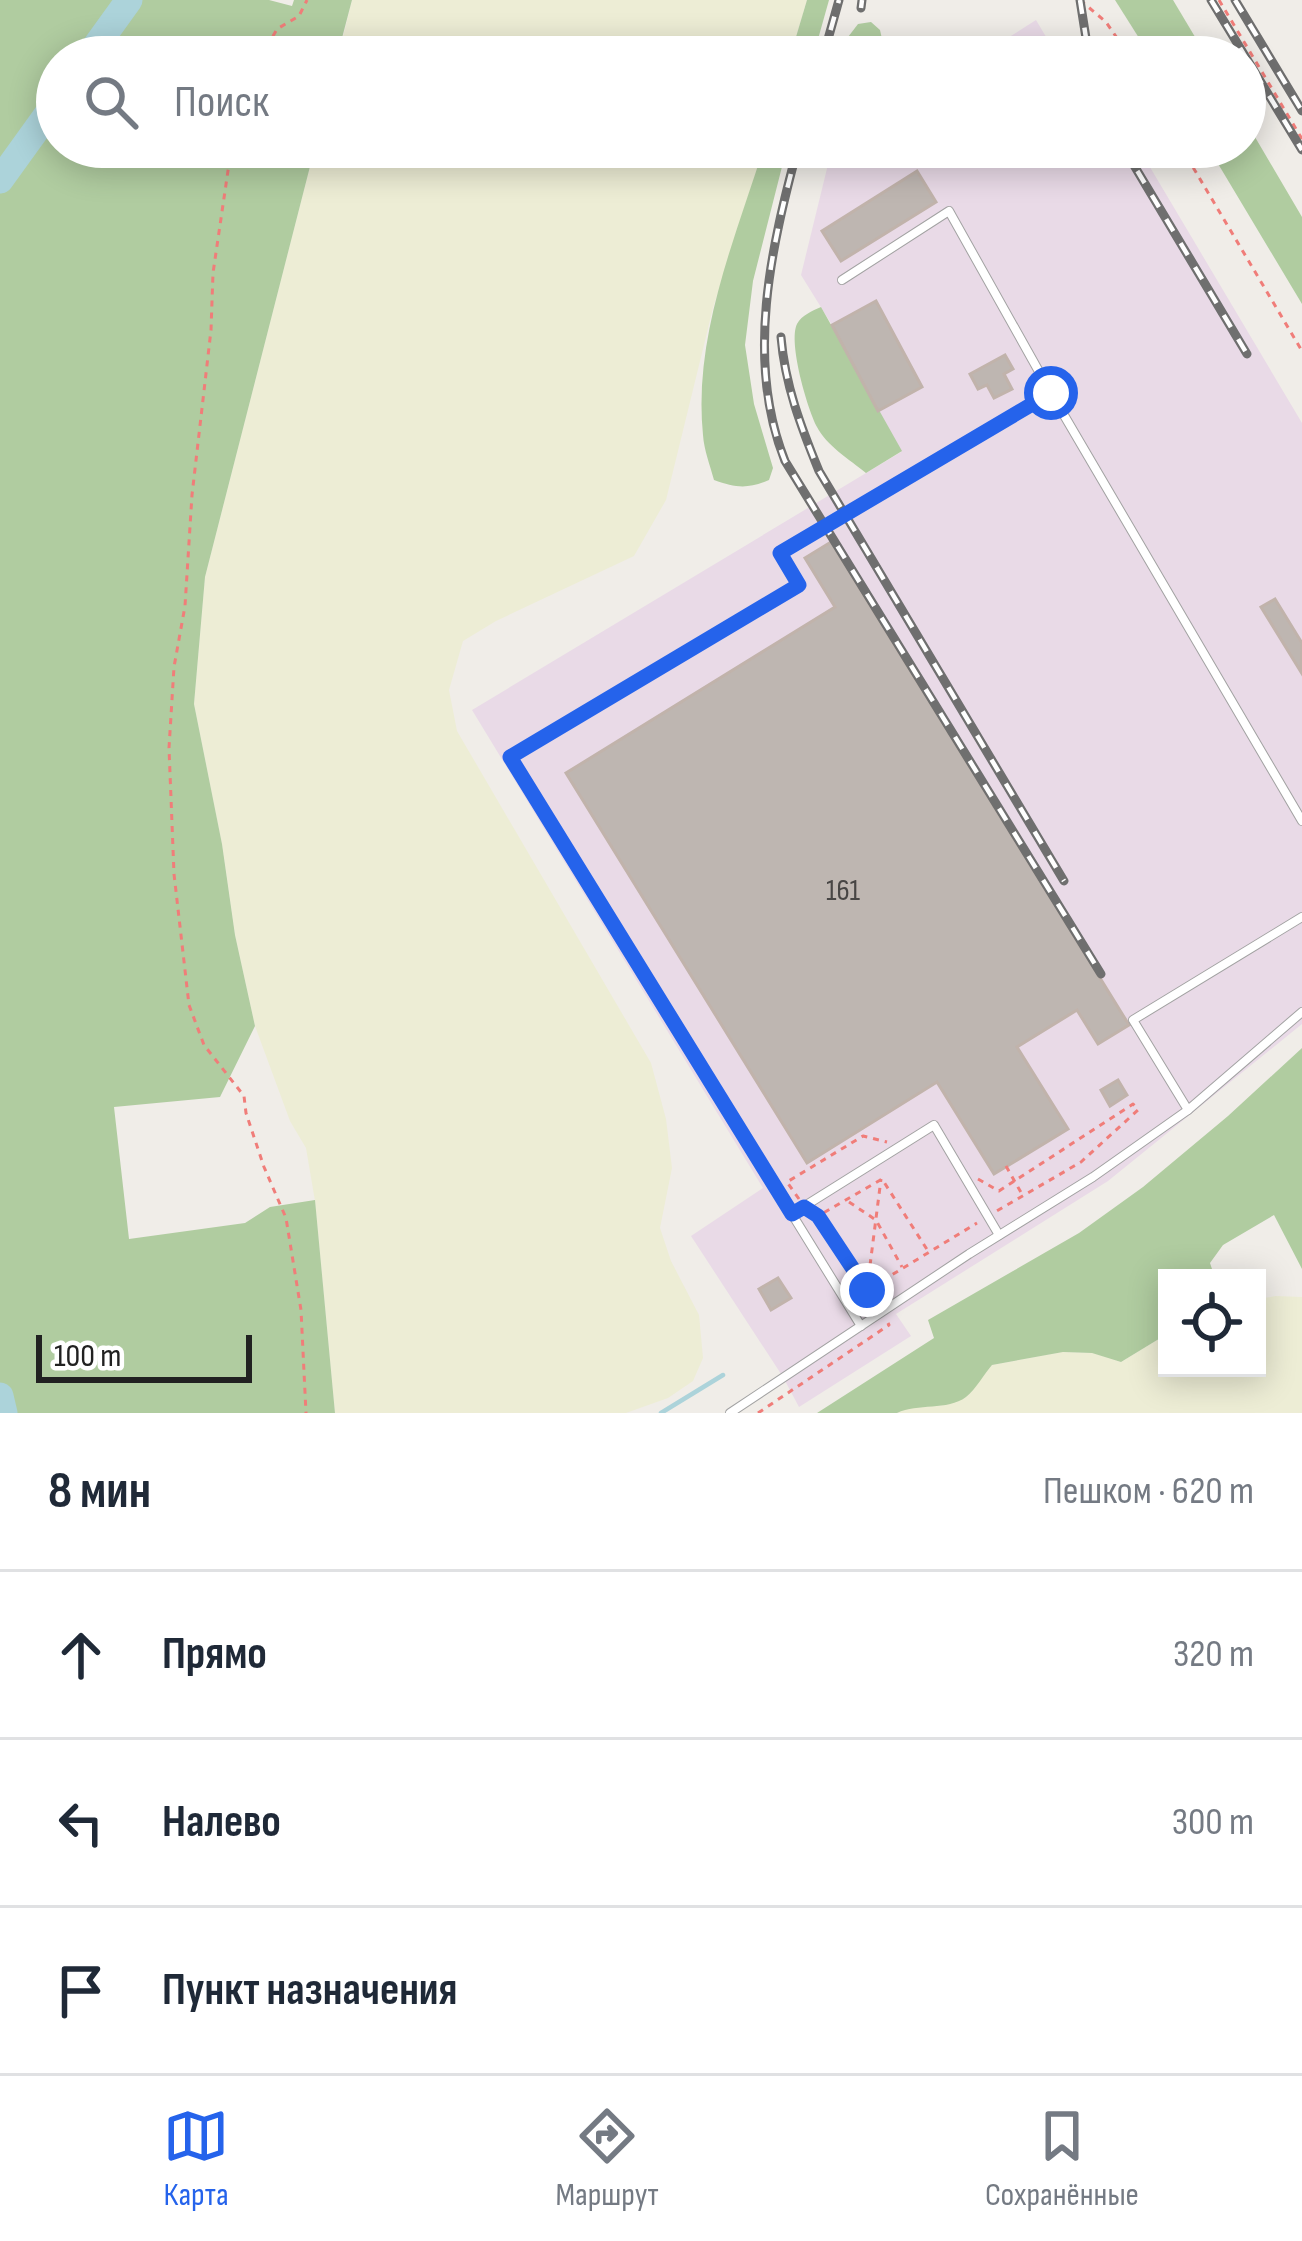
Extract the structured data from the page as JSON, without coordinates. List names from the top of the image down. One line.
{"house_numbers":["161"],"scale_bar":"100 m","page":{"search":"Поиск","scale":"100 m","heading":["8 мин","Пешком · 620 m"],"list":[["Прямо","320 m"],["Налево","300 m"],"Пункт назначения"],"nav":["Карта","Маршрут","Сохранённые"]}}
